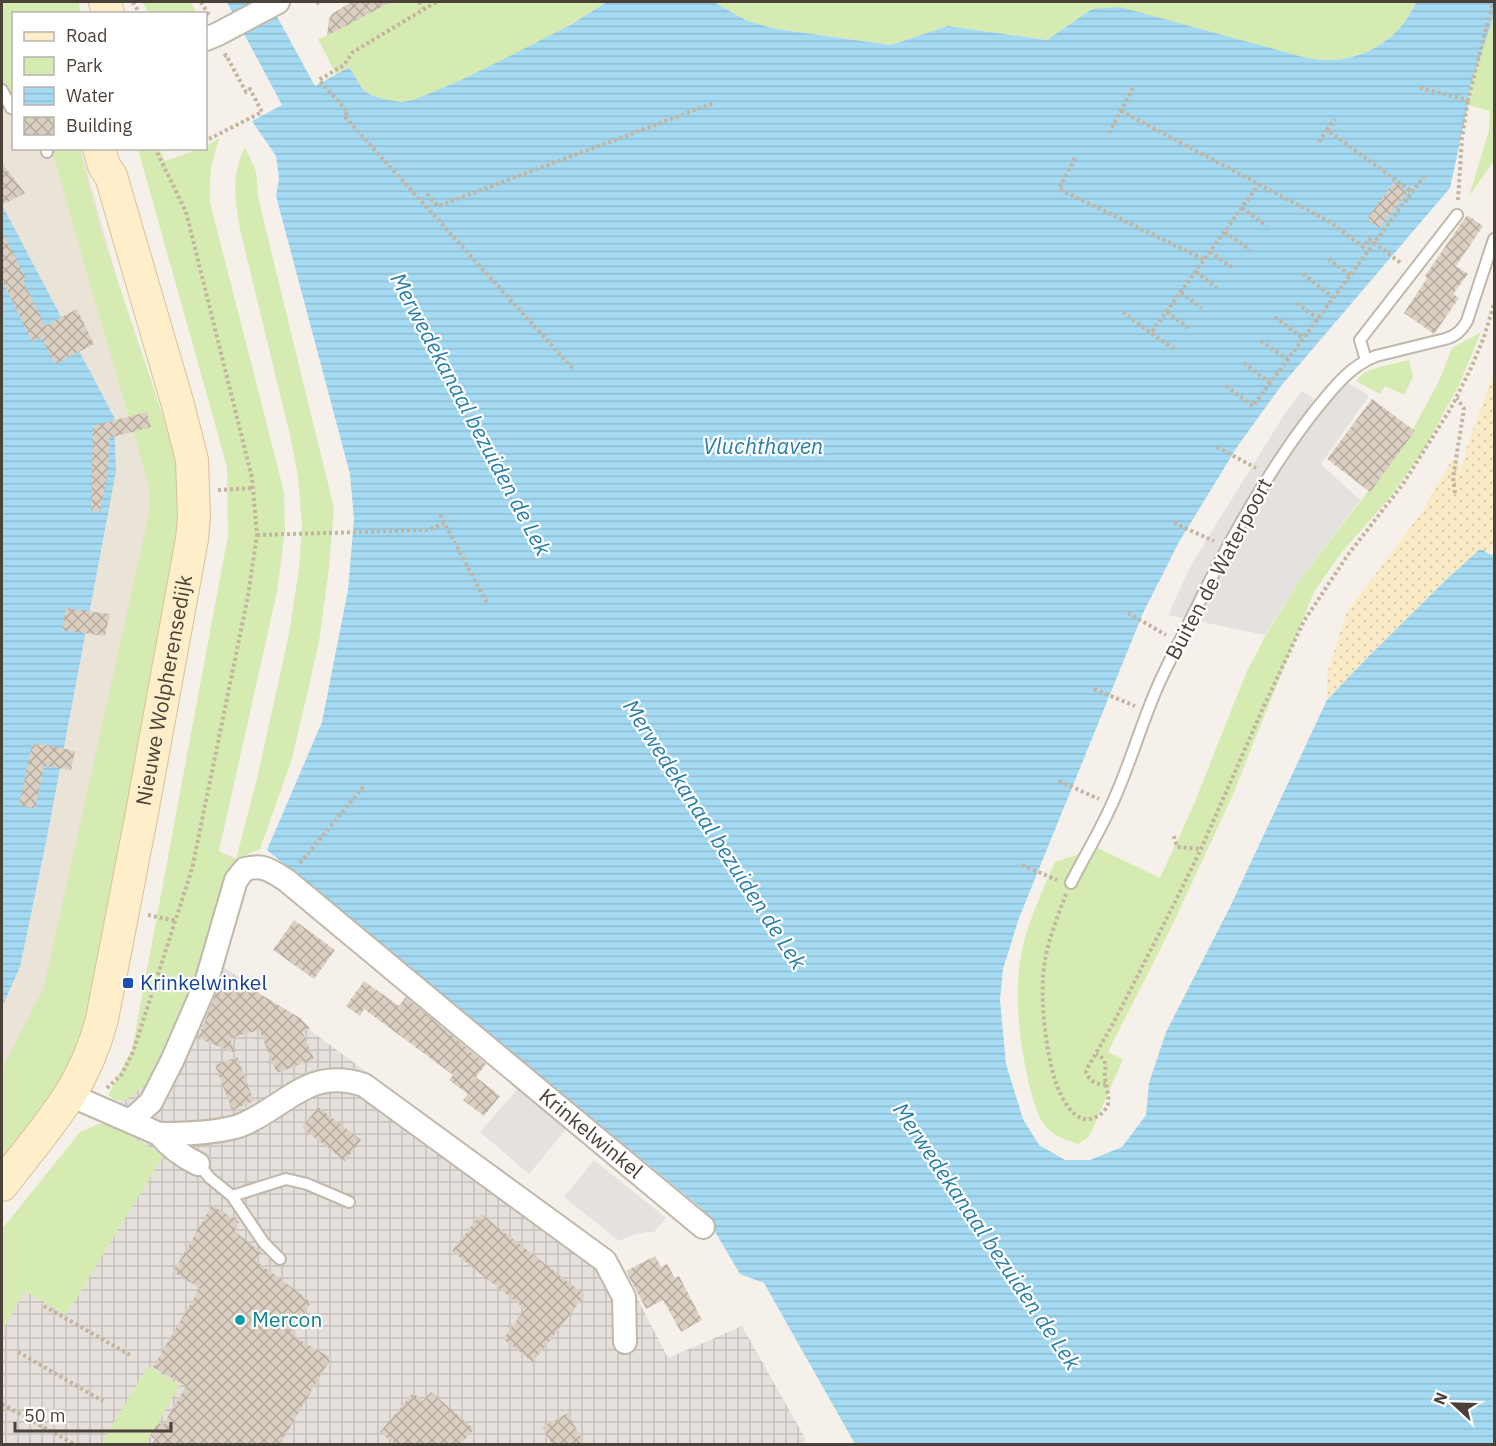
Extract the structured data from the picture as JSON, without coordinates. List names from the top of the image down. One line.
{"streets":{"street":["Nieuwe Wolpherensedijk","Krinkelwinkel"],"lane":["Buiten de Waterpoort"]},"water":["Merwedekanaal bezuiden de Lek","Vluchthaven"],"places":{"transit":["Krinkelwinkel"],"other":["Mercon"]},"legend":["Road","Park","Water","Building"],"scale_bar":"50 m","north":"left"}
